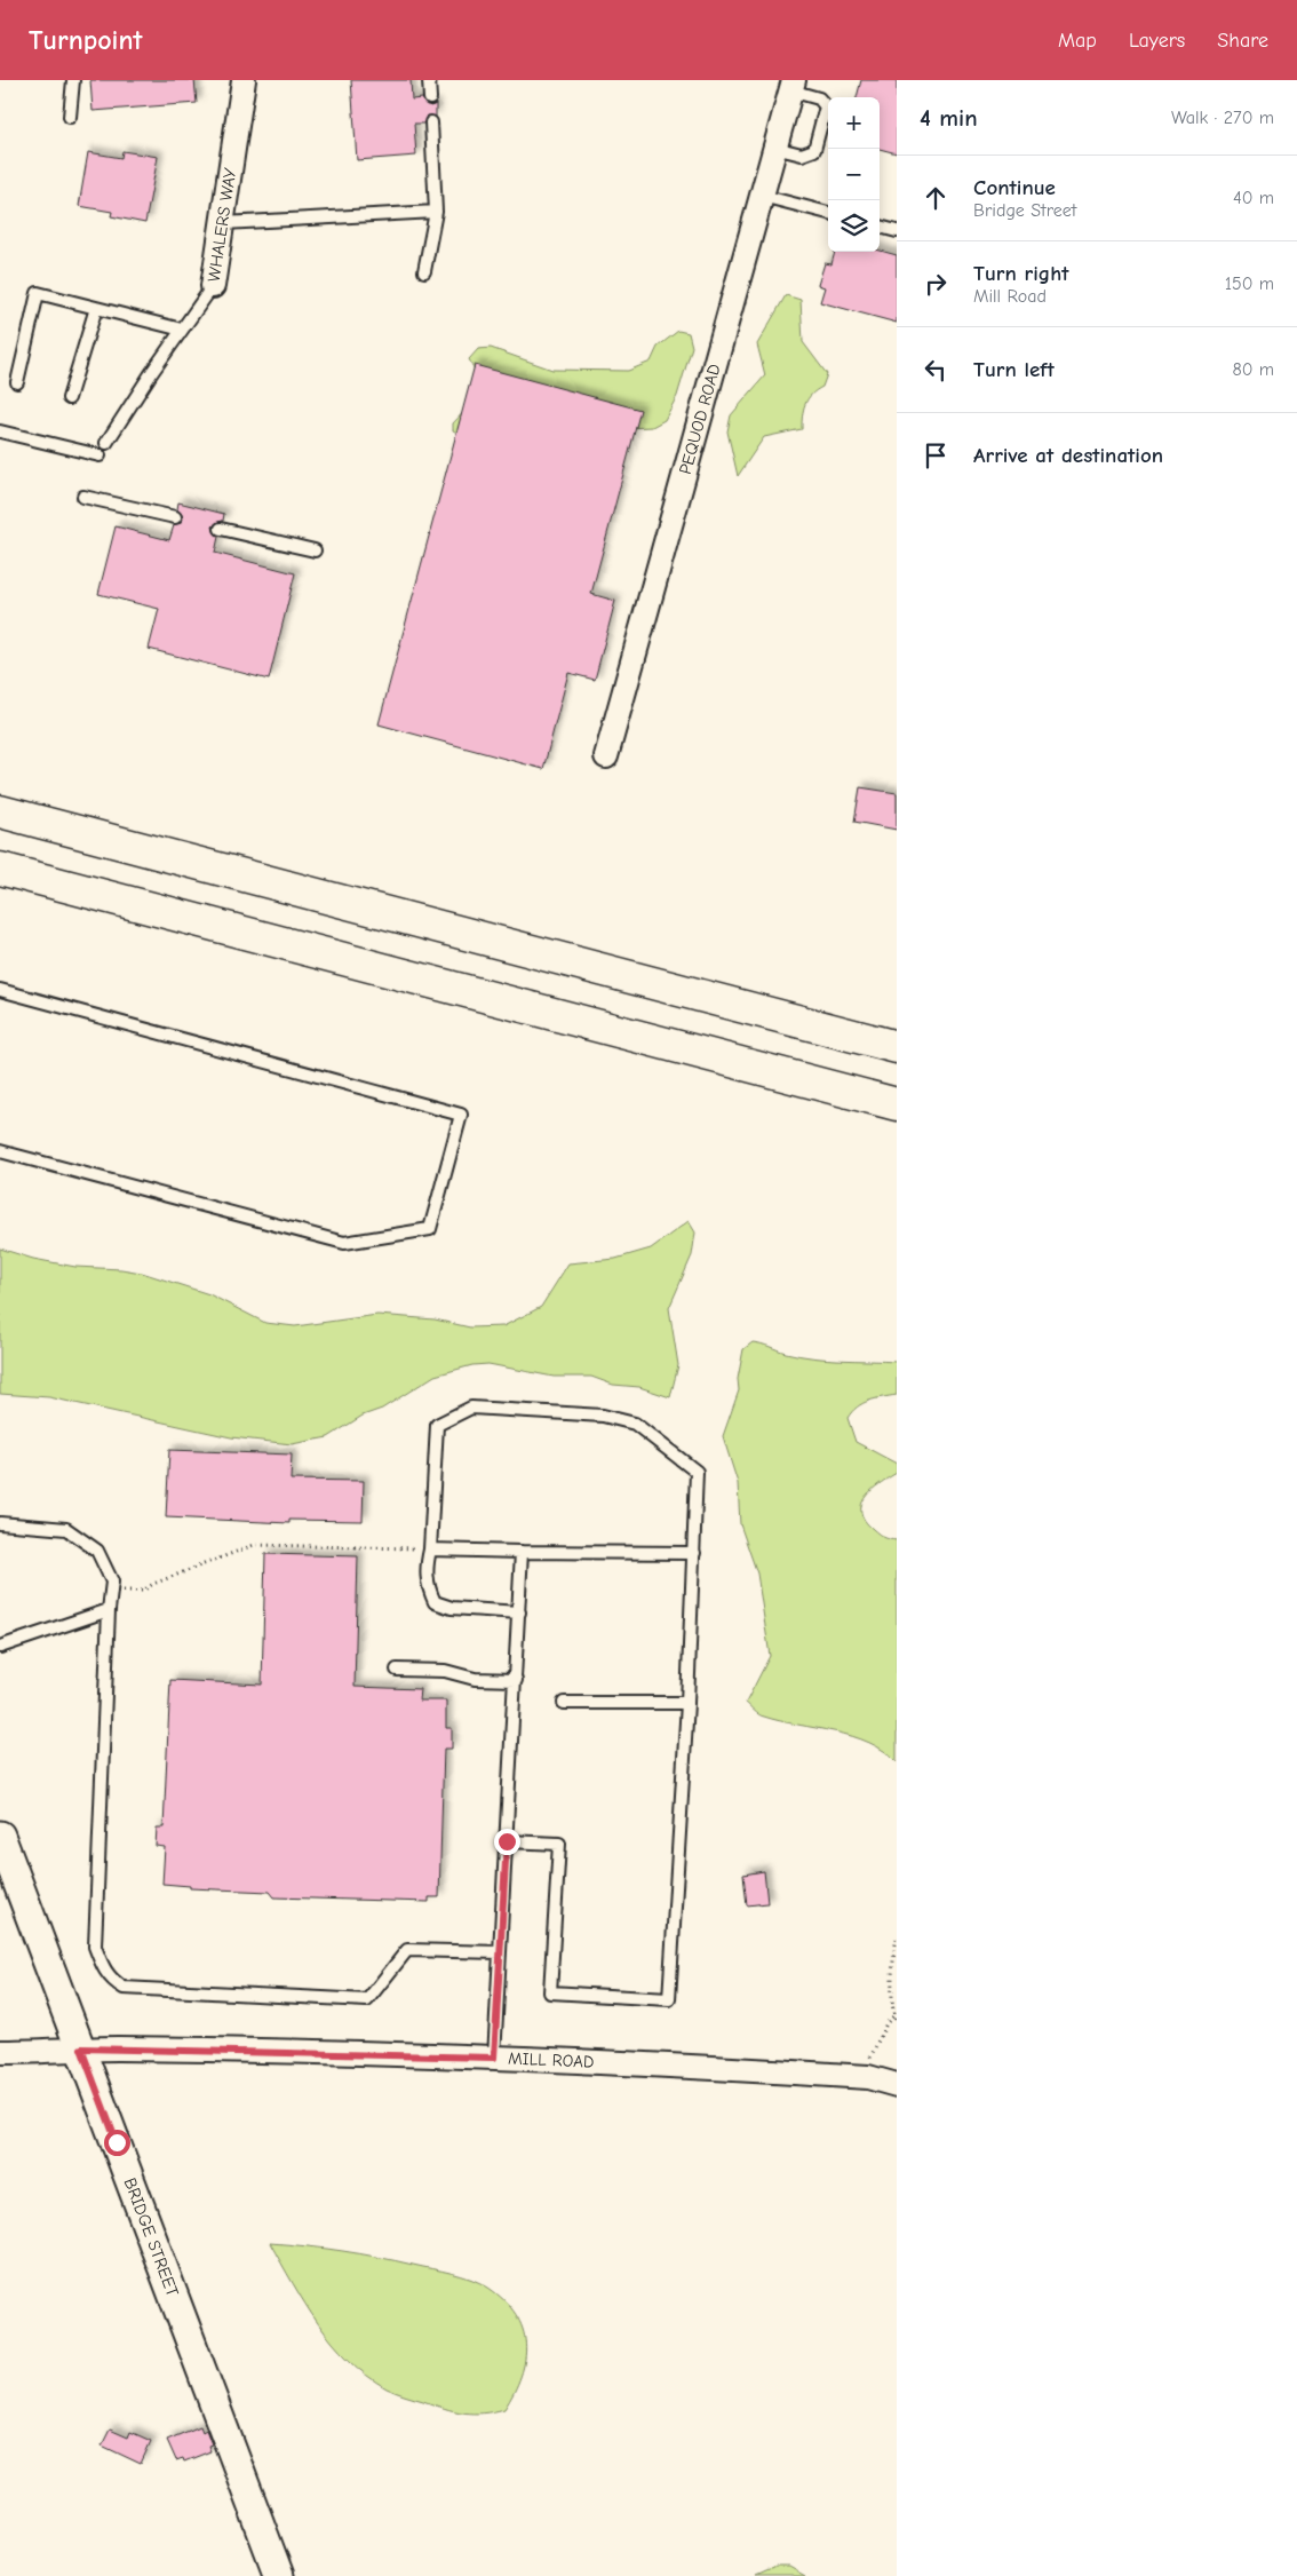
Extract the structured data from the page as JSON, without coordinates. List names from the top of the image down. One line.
{"streets":{"street":["WHALERS WAY","PEQUOD ROAD","MILL ROAD","BRIDGE STREET"]},"crossings":[["MILL ROAD","BRIDGE STREET"]],"page":{"header":"Turnpoint","nav":["Map","Layers","Share"],"heading":["4 min","Walk · 270 m"],"map_buttons":["+","−"],"list":[["Continue","Bridge Street","40 m"],["Turn right","Mill Road","150 m"],["Turn left","80 m"],"Arrive at destination"]}}
